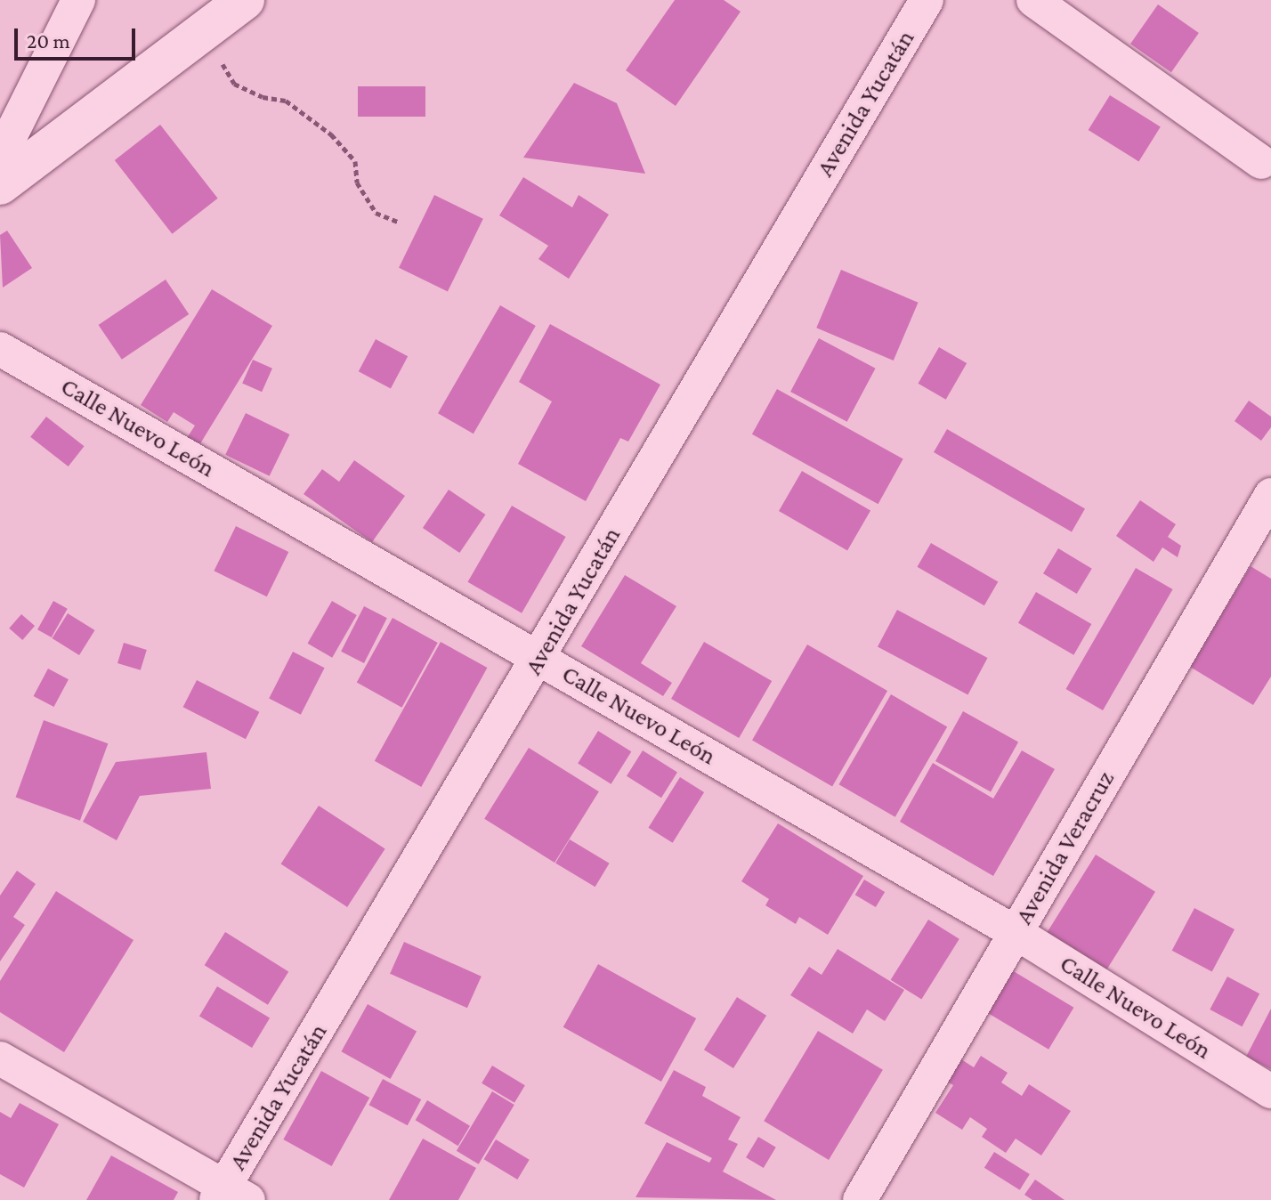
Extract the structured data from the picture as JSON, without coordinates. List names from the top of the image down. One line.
{"streets":{"street":["Avenida Yucatán","Calle Nuevo León","Avenida Veracruz"]},"crossings":[["Avenida Yucatán","Calle Nuevo León"],["Calle Nuevo León","Avenida Veracruz"]],"scale_bar":"20 m"}
